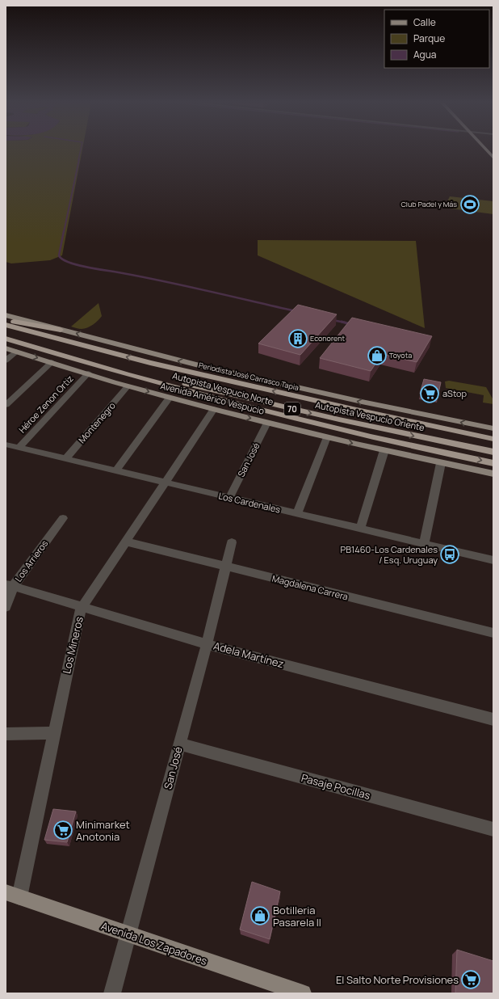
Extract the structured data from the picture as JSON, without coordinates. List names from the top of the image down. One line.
{"streets":{"highway":["Autopista Vespucio Norte","70","Autopista Vespucio Oriente"],"main road":["Periodista José Carrasco Tapia","Avenida Américo Vespucio","Avenida Los Zapadores"],"street":["Héroe Zenon Ortiz","Montenegro","San José","Los Cardenales","Los Arrieros","Magdalena Carrera","Los Mineros","Adela Martínez","Pasaje Pocillas"]},"crossings":[["Autopista Vespucio Norte","Autopista Vespucio Oriente"],["Avenida Américo Vespucio","Héroe Zenon Ortiz"],["Avenida Américo Vespucio","Montenegro"],["Avenida Américo Vespucio","San José"],["Avenida Américo Vespucio","Los Mineros"],["Héroe Zenon Ortiz","Los Cardenales"],["Montenegro","Los Cardenales"],["San José","Los Cardenales"],["San José","Magdalena Carrera"],["San José","Adela Martínez"],["San José","Pasaje Pocillas"],["San José","Avenida Los Zapadores"],["Los Cardenales","Los Mineros"],["Los Arrieros","Adela Martínez"],["Magdalena Carrera","Los Mineros"],["Los Mineros","Adela Martínez"],["Los Mineros","Avenida Los Zapadores"]],"one_way":["Periodista José Carrasco Tapia","Avenida Américo Vespucio","Autopista Vespucio Oriente"],"places":{"sports":["Club Padel y Más"],"building":["Econorent"],"shop":["Toyota","Botilleria Pasarela II"],"supermarket":["aStop","Minimarket Anotonia","El Salto Norte Provisiones"],"bus stop":["PB1460-Los Cardenales / Esq. Uruguay"]},"legend":["Calle","Parque","Agua"]}
